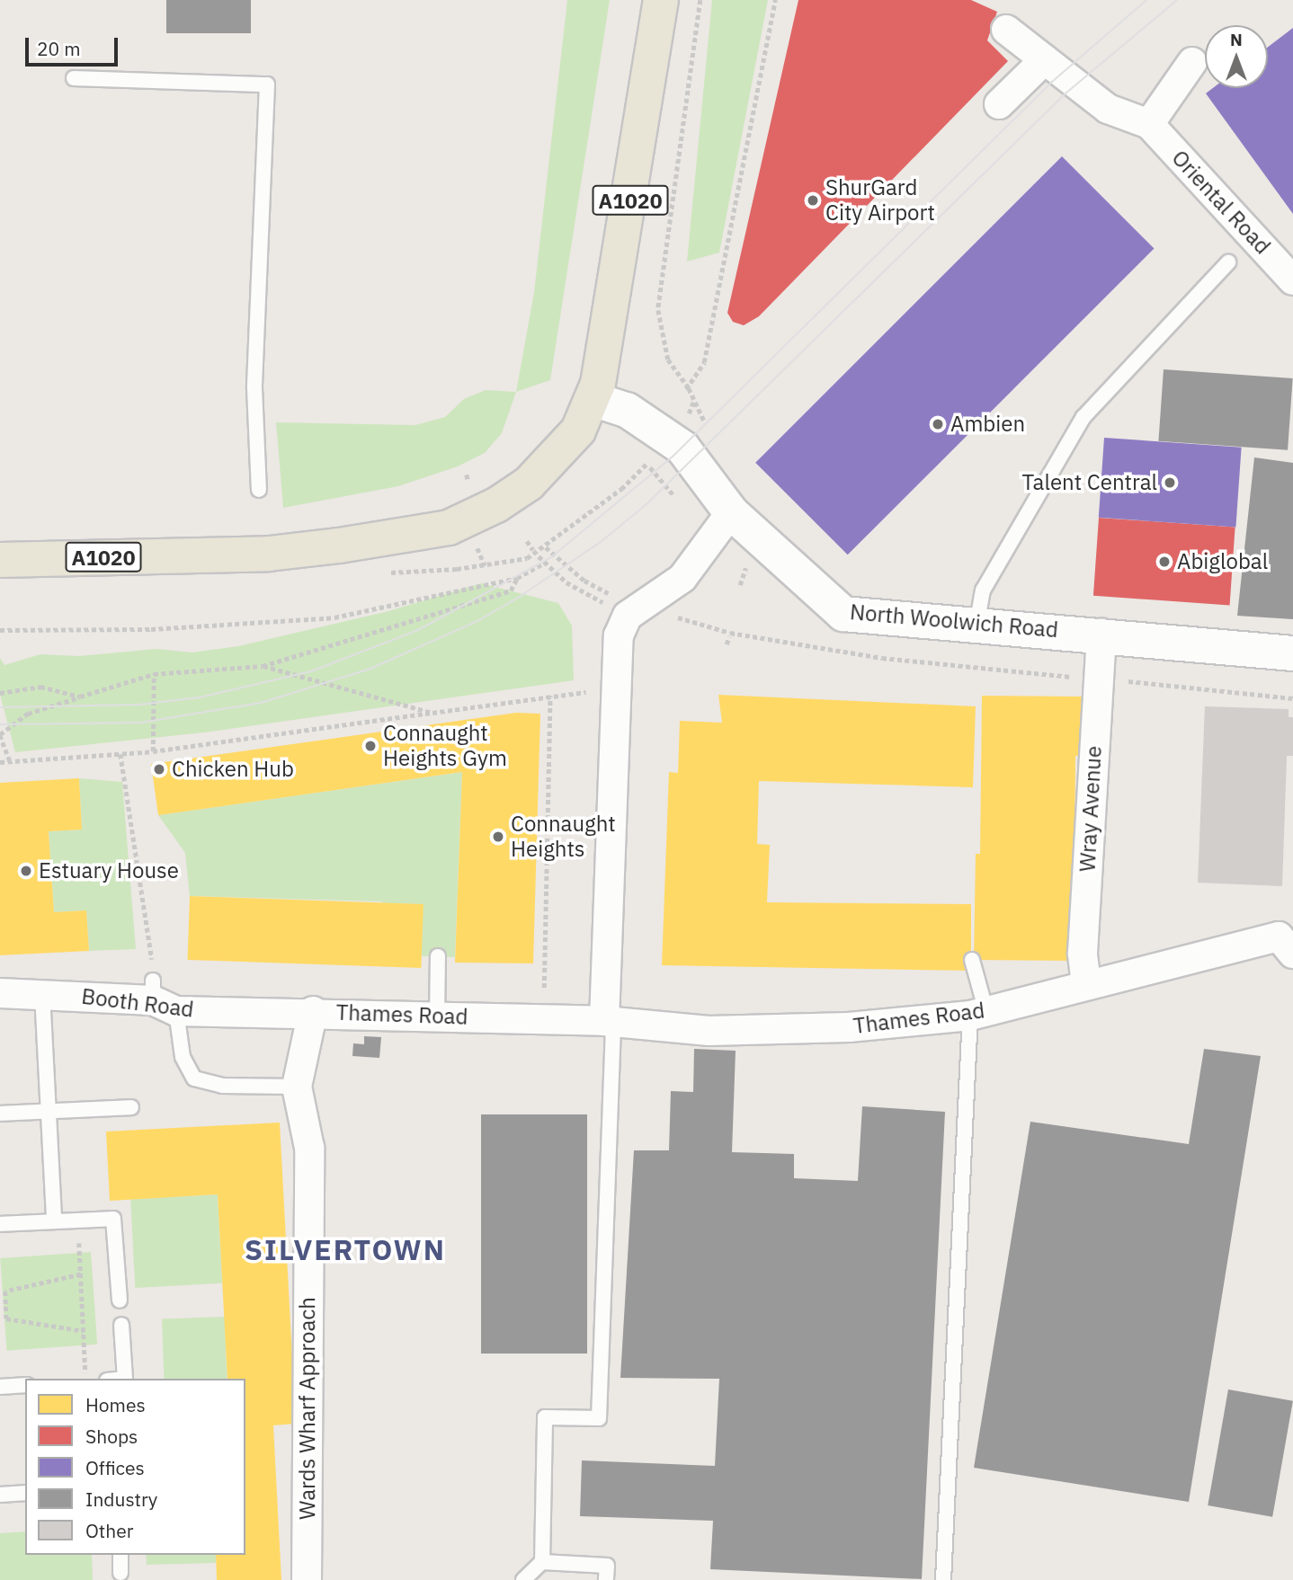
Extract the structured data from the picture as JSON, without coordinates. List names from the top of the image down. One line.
{"streets":{"main road":["A1020"],"street":["Oriental Road","North Woolwich Road","Wray Avenue","Booth Road","Thames Road","Wards Wharf Approach"]},"crossings":[["A1020","North Woolwich Road"],["North Woolwich Road","Wray Avenue"],["Wray Avenue","Thames Road"],["Booth Road","Thames Road"],["Booth Road","Wards Wharf Approach"],["Thames Road","Wards Wharf Approach"]],"districts":["SILVERTOWN"],"places":["ShurGard City Airport","Ambien","Talent Central","Abiglobal","Connaught Heights Gym","Chicken Hub","Connaught Heights","Estuary House"],"legend":["Homes","Shops","Offices","Industry","Other"],"scale_bar":"20 m","north":"top"}
